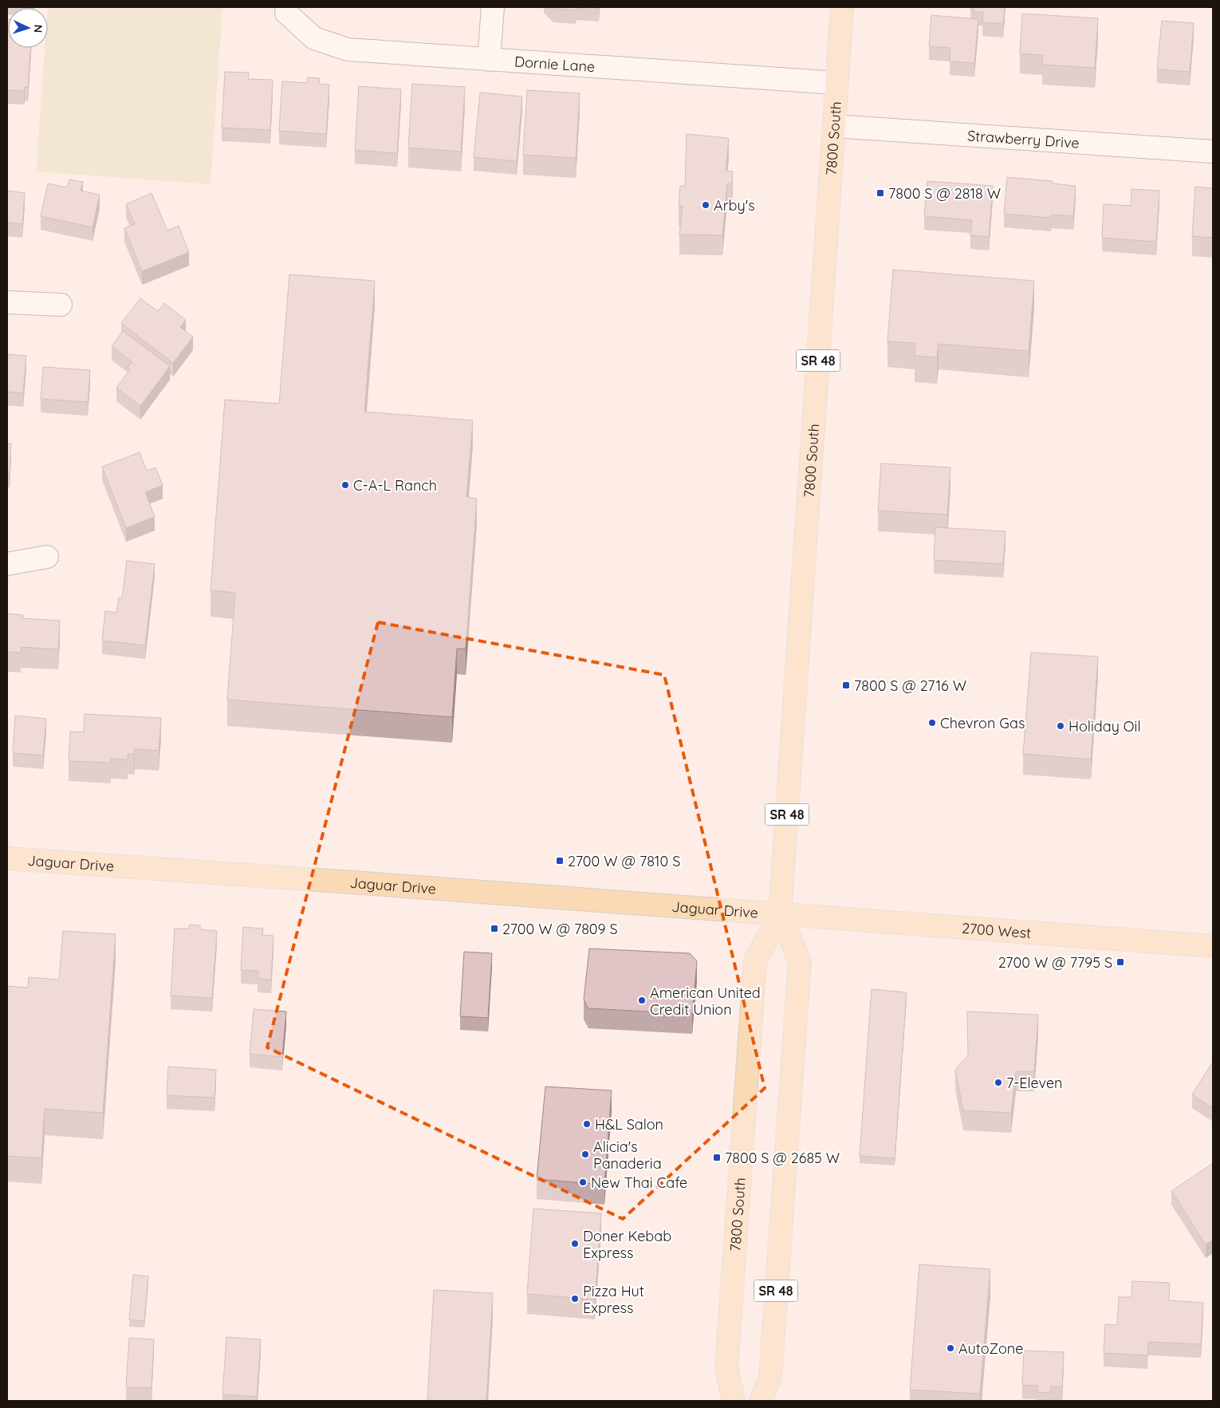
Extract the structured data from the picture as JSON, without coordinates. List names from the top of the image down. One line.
{"streets":{"main road":["7800 South","SR 48","Jaguar Drive","2700 West"],"street":["Dornie Lane","Strawberry Drive"]},"crossings":[["Dornie Lane","7800 South"],["7800 South","Strawberry Drive"],["7800 South","Jaguar Drive"],["7800 South","2700 West"],["Jaguar Drive","2700 West"]],"places":{"transit":["7800 S @ 2818 W","7800 S @ 2716 W","2700 W @ 7810 S","2700 W @ 7809 S","2700 W @ 7795 S","7800 S @ 2685 W"],"other":["Arby's","C-A-L Ranch","Chevron Gas","Holiday Oil","American United Credit Union","7-Eleven","H&L Salon","Alicia's Panaderia","New Thai Cafe","Doner Kebab Express","Pizza Hut Express","AutoZone"]},"north":"right"}
